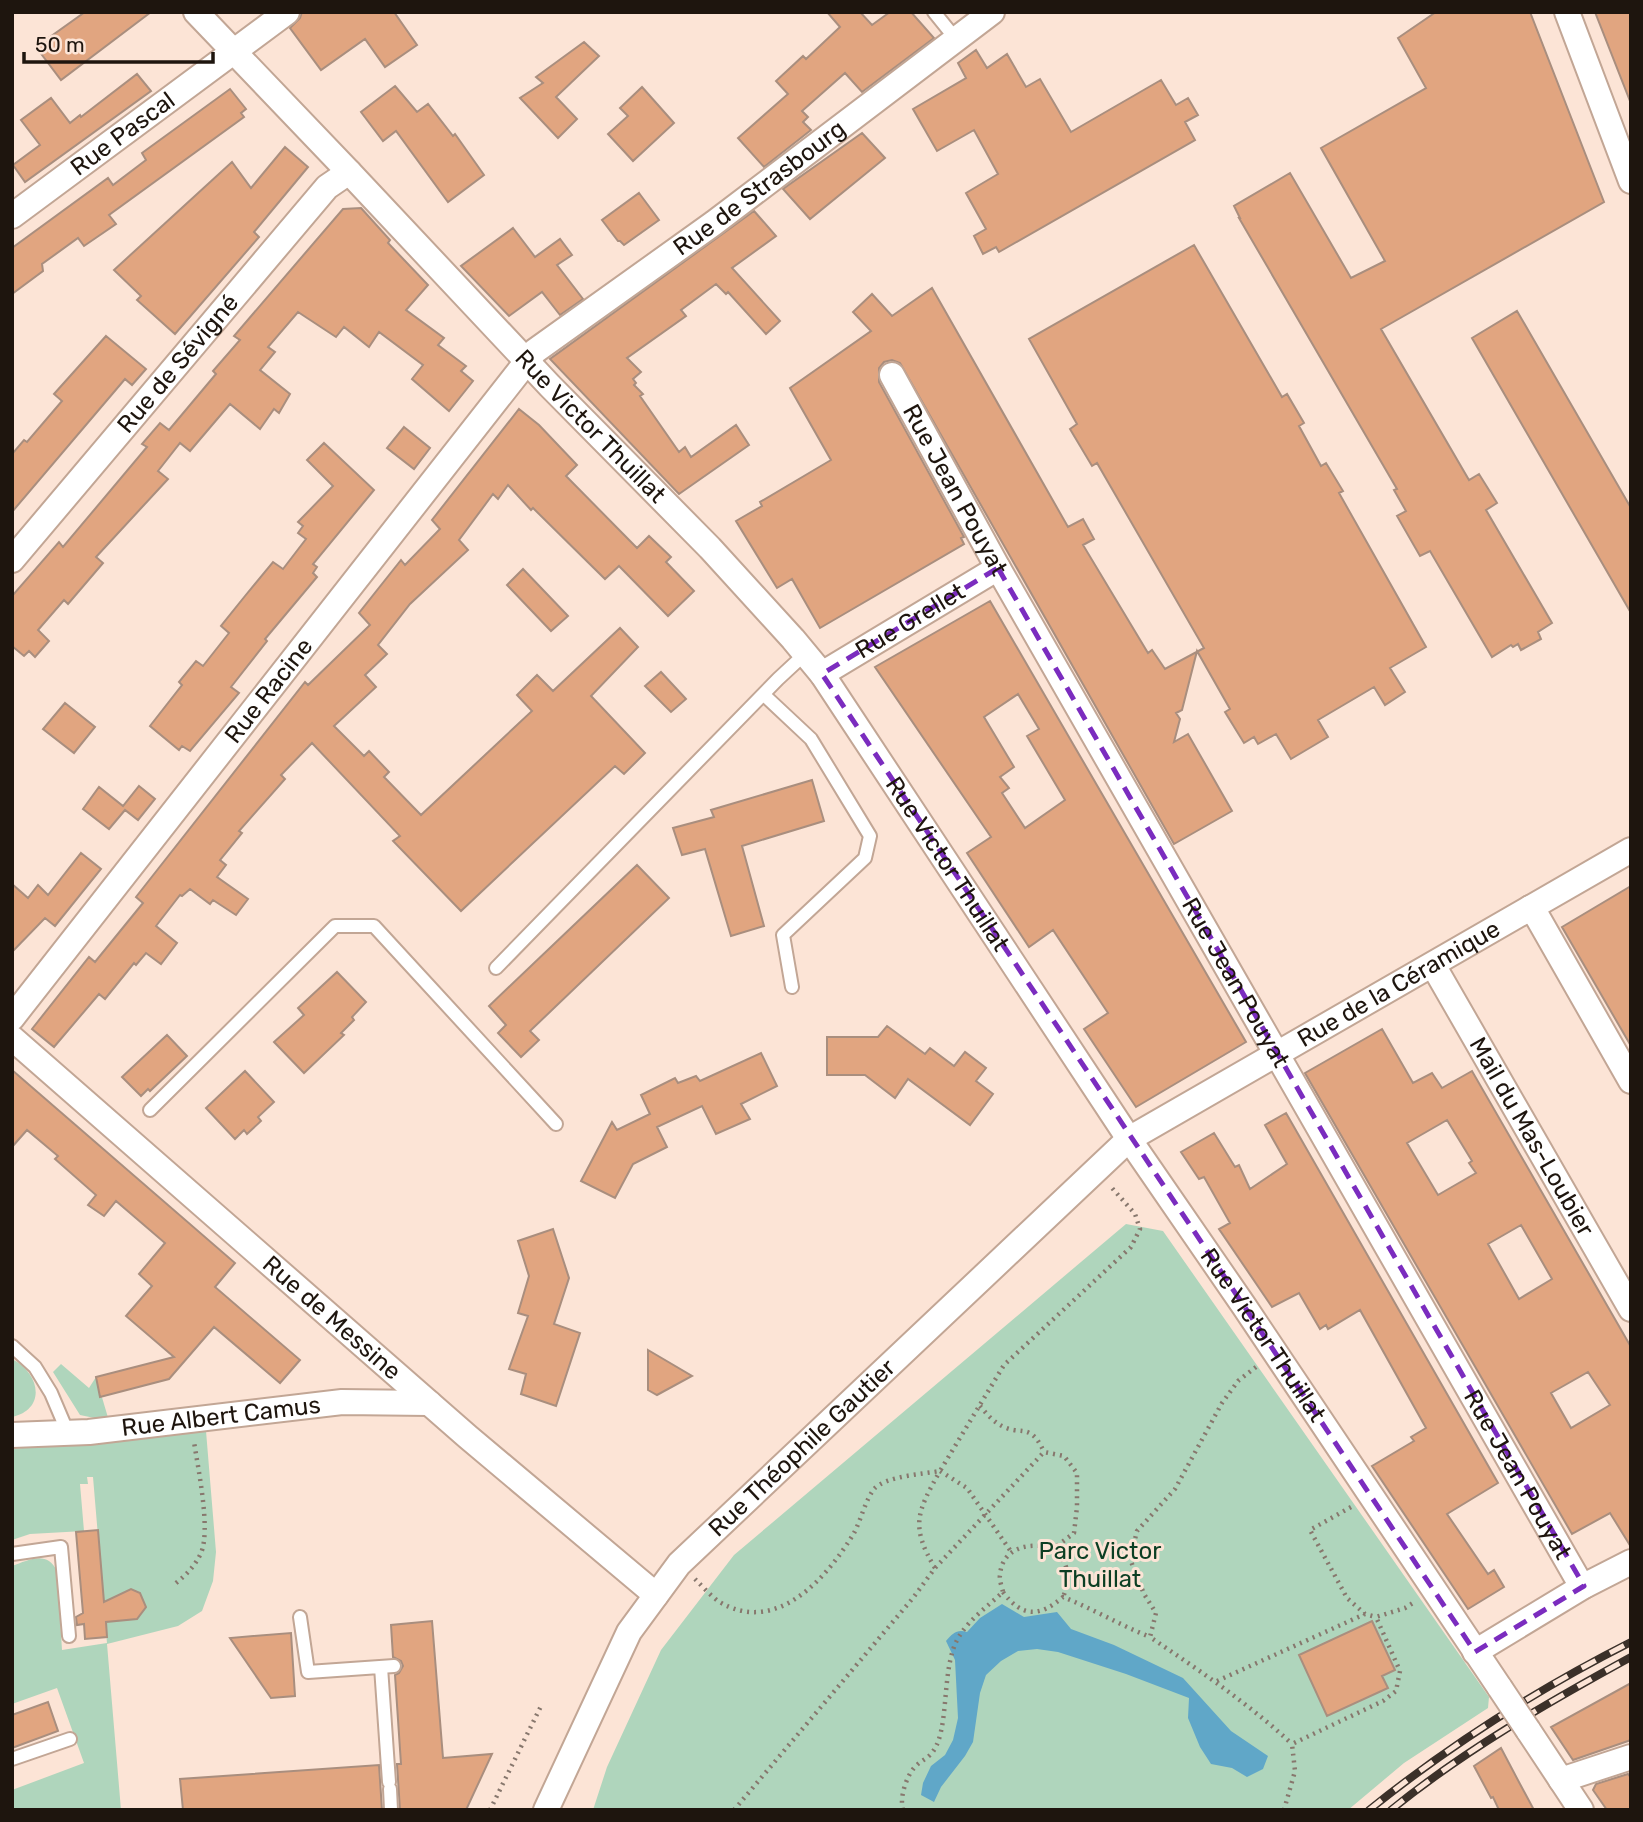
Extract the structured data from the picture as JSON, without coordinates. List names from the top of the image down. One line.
{"streets":{"street":["Rue Pascal","Rue de Strasbourg","Rue de Sévigné","Rue Victor Thuillat","Rue Jean Pouyat","Rue Grellet","Rue Racine","Rue de la Céramique","Mail du Mas-Loubier","Rue de Messine","Rue Albert Camus","Rue Théophile Gautier"]},"crossings":[["Rue Pascal","Rue Victor Thuillat"],["Rue de Strasbourg","Rue Victor Thuillat"],["Rue de Strasbourg","Rue Racine"],["Rue de Sévigné","Rue Victor Thuillat"],["Rue Victor Thuillat","Rue Grellet"],["Rue Victor Thuillat","Rue Racine"],["Rue Victor Thuillat","Rue de la Céramique"],["Rue Victor Thuillat","Rue Théophile Gautier"],["Rue Jean Pouyat","Rue Grellet"],["Rue Jean Pouyat","Rue de la Céramique"],["Rue de la Céramique","Mail du Mas-Loubier"],["Rue de la Céramique","Rue Théophile Gautier"],["Rue de Messine","Rue Albert Camus"],["Rue de Messine","Rue Théophile Gautier"]],"parks":["Parc Victor Thuillat"],"scale_bar":"50 m"}
